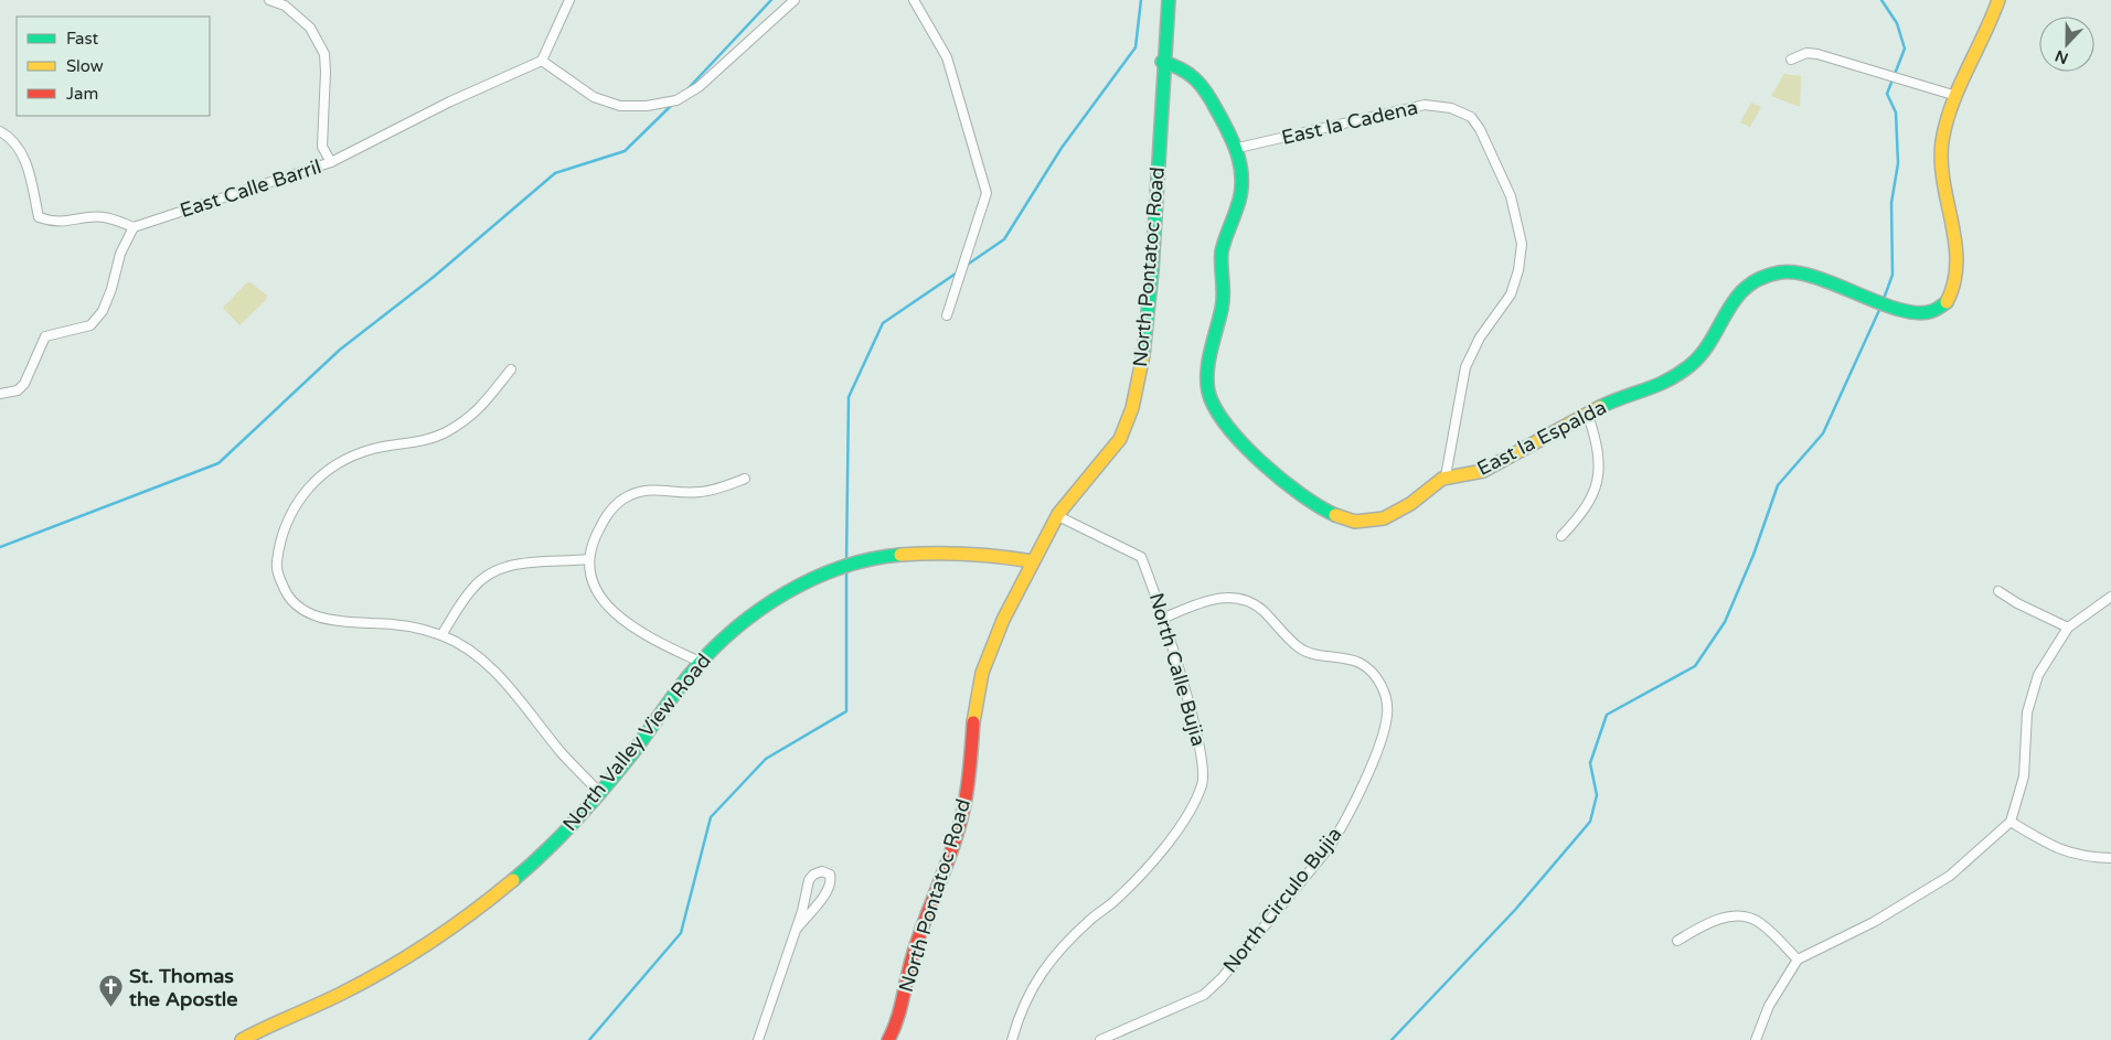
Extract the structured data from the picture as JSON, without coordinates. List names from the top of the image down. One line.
{"streets":{"street":["East la Cadena","East Calle Barril","North Pontatoc Road","East la Espalda","North Calle Bujia","North Valley View Road","North Circulo Bujia"]},"crossings":[["East la Cadena","East la Espalda"],["North Pontatoc Road","North Calle Bujia"],["North Pontatoc Road","North Valley View Road"],["North Calle Bujia","North Circulo Bujia"]],"places":{"church":["St. Thomas the Apostle"]},"legend":["Fast","Slow","Jam"],"north":"bottom"}
